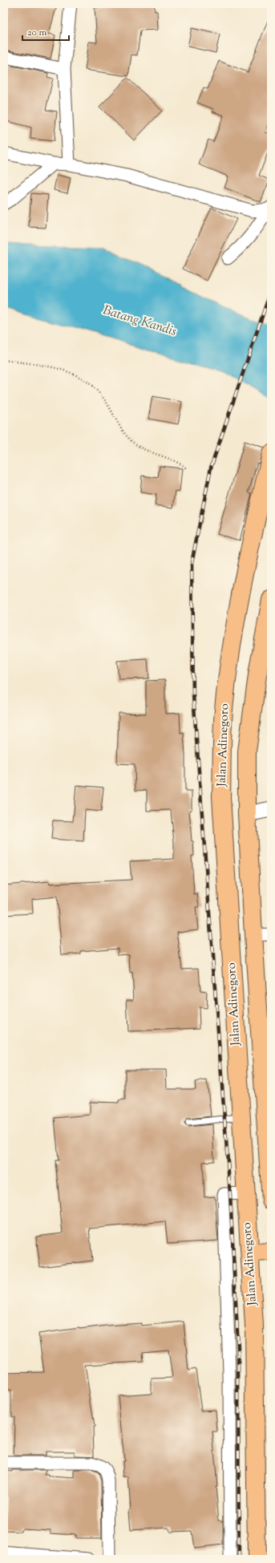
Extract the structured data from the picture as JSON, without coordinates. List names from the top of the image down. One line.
{"streets":{"highway":["Jalan Adinegoro"]},"water":["Batang Kandis"],"scale_bar":"20 m"}
